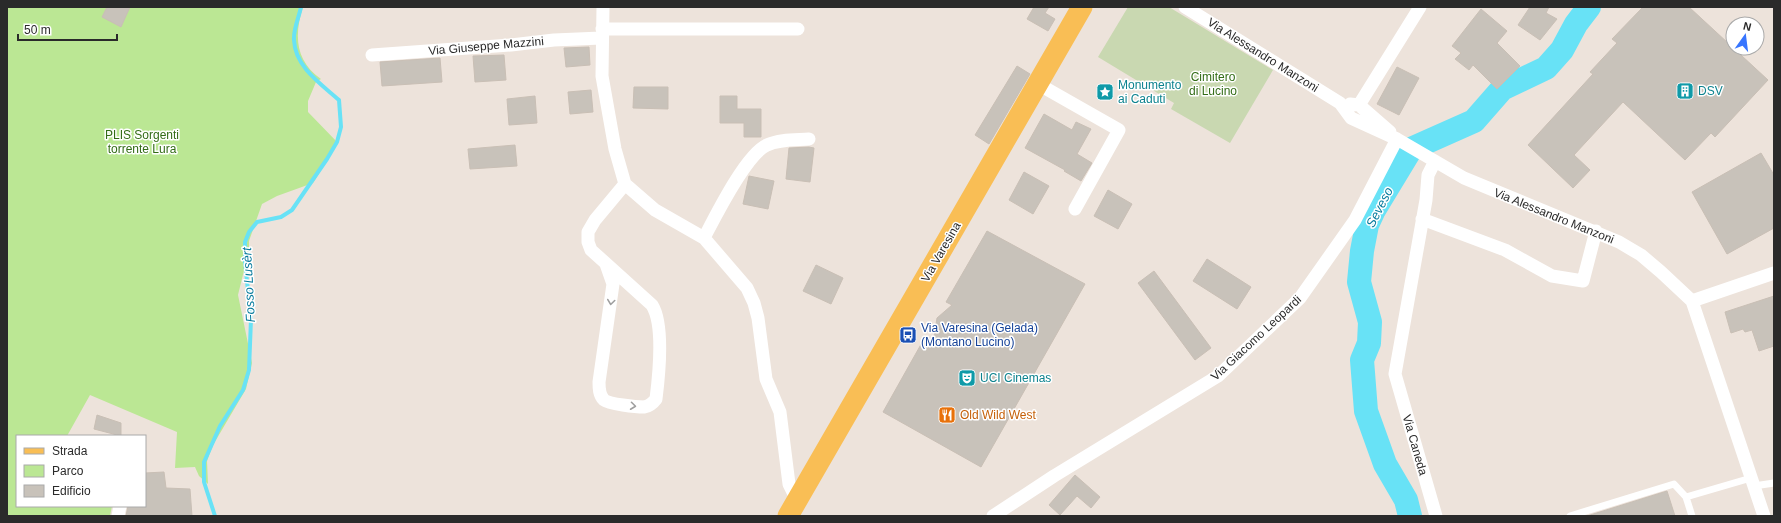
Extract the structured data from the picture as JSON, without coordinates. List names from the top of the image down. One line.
{"streets":{"main road":["Via Varesina"],"street":["Via Giuseppe Mazzini","Via Alessandro Manzoni","Via Giacomo Leopardi","Via Caneda"]},"crossings":[["Via Alessandro Manzoni","Via Giacomo Leopardi"]],"water":["Seveso","Fosso Lusèrt"],"parks":["Cimitero di Lucino","PLIS Sorgenti torrente Lura"],"places":{"building":["DSV"],"place":["Monumento ai Caduti"],"bus stop":["Via Varesina (Gelada) (Montano Lucino)"],"theatre":["UCI Cinemas"],"restaurant":["Old Wild West"]},"legend":["Strada","Parco","Edificio"],"scale_bar":"50 m","north":"top"}
